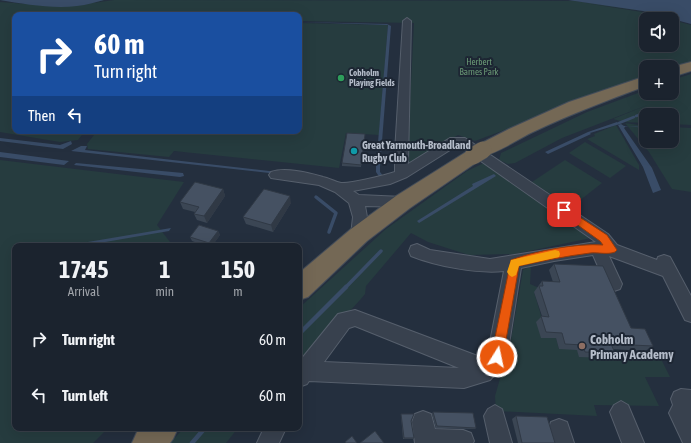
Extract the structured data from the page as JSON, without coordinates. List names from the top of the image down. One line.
{"parks":["Herbert Barnes Park"],"places":["Cobholm Playing Fields","Great Yarmouth-Broadland Rugby Club","Cobholm Primary Academy"],"page":{"map_buttons":["+","−"],"turn":["60 m","Turn right"],"then":"Then","eta":["17:45","Arrival","1","min","150","m"],"list":[{"name":"Turn right","value":"60 m"},{"name":"Turn left","value":"60 m"}]}}
